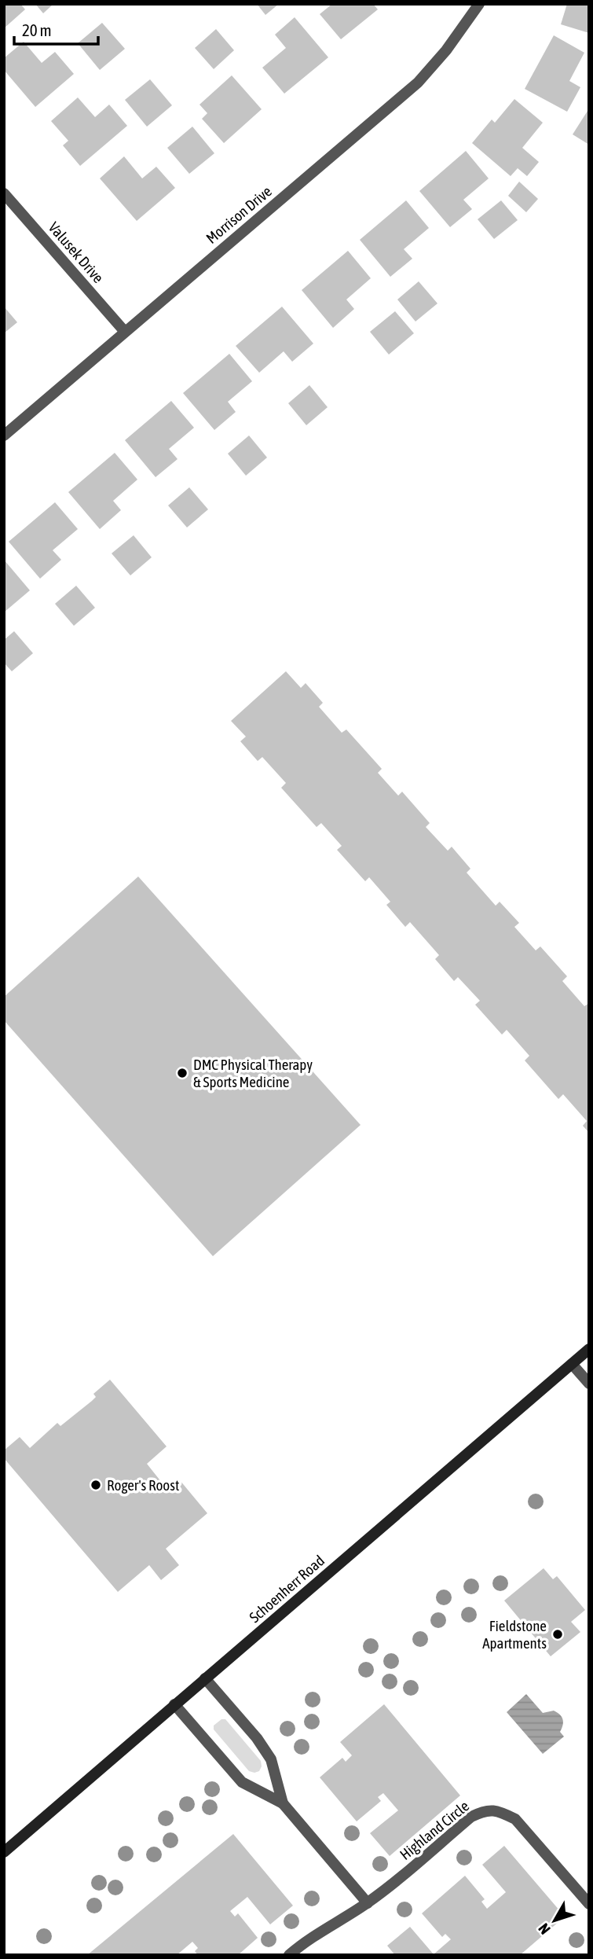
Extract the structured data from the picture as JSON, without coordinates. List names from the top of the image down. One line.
{"streets":{"main road":["Schoenherr Road"],"street":["Morrison Drive","Valusek Drive","Highland Circle"]},"crossings":[["Morrison Drive","Valusek Drive"]],"places":["DMC Physical Therapy & Sports Medicine","Roger's Roost","Fieldstone Apartments"],"scale_bar":"20 m","north":"bottom left"}
